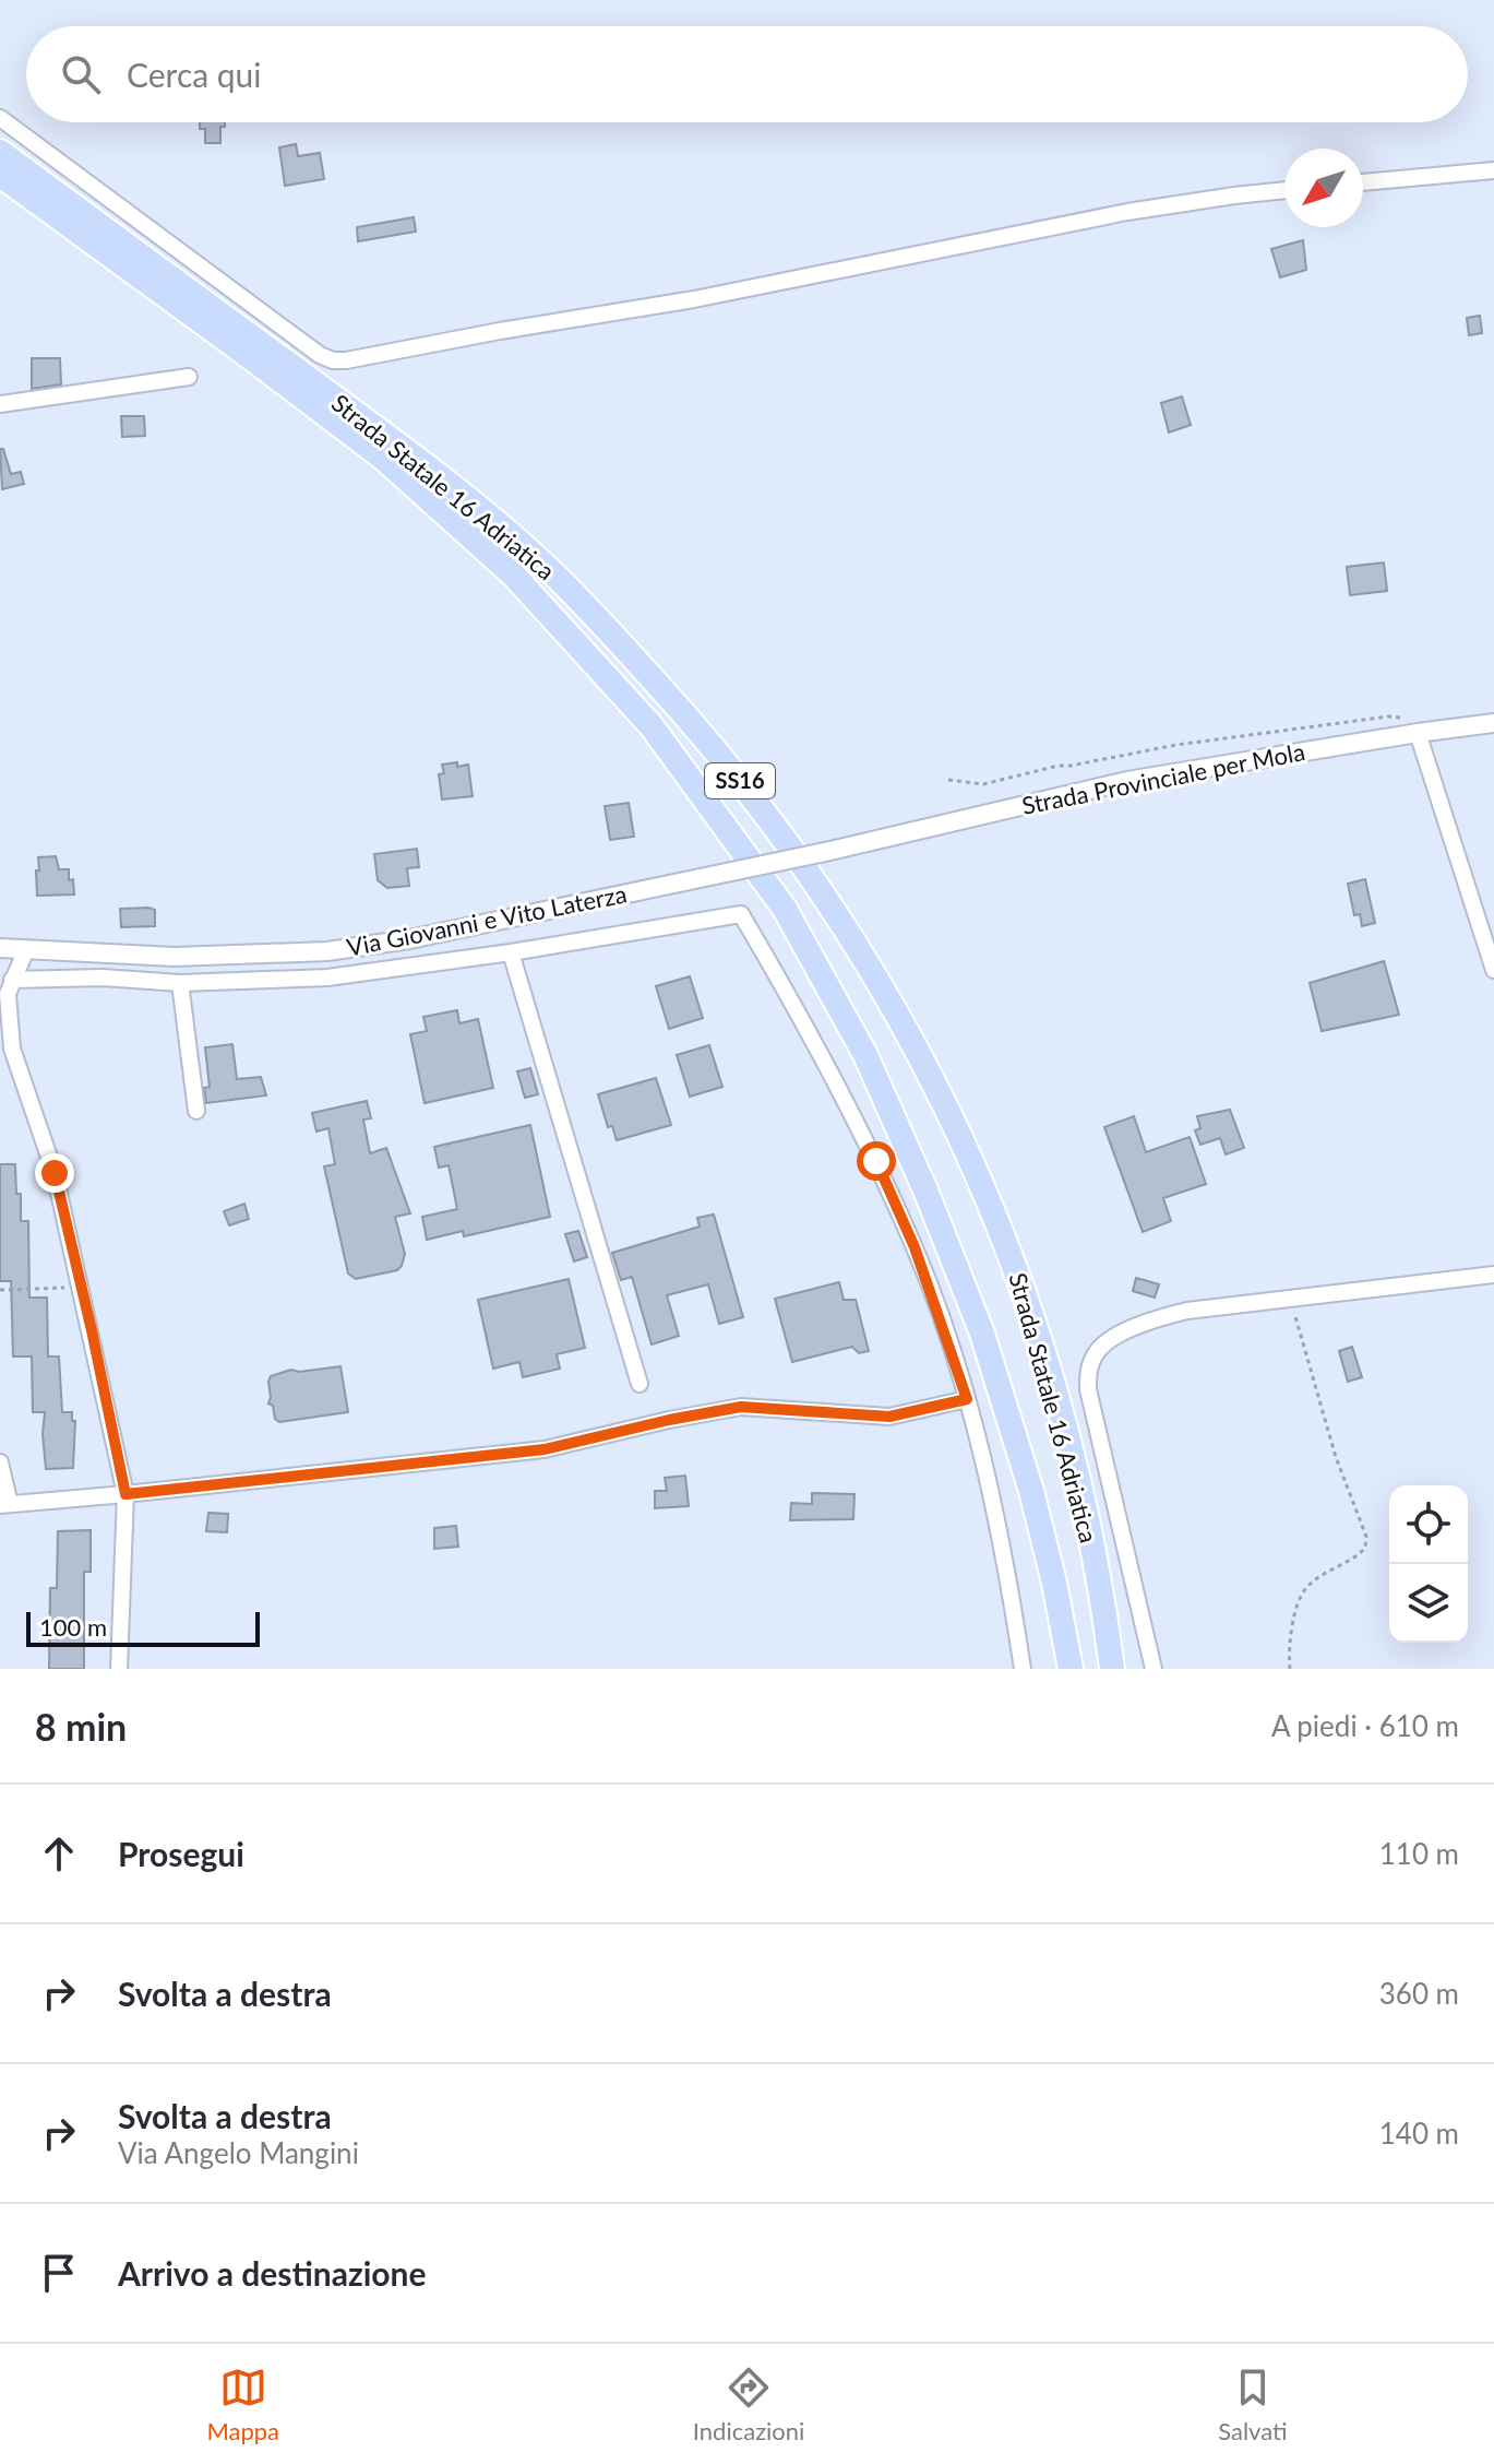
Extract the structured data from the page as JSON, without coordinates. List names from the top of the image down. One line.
{"streets":{"highway":["Strada Statale 16 Adriatica","SS16"],"street":["Strada Provinciale per Mola","Via Giovanni e Vito Laterza"]},"crossings":[["Strada Provinciale per Mola","Via Giovanni e Vito Laterza"]],"scale_bar":"100 m","north":"bottom left","page":{"search":"Cerca qui","scale":"100 m","heading":["8 min","A piedi · 610 m"],"list":[["Prosegui","110 m"],["Svolta a destra","360 m"],["Svolta a destra","Via Angelo Mangini","140 m"],"Arrivo a destinazione"],"nav":["Mappa","Indicazioni","Salvati"]}}
